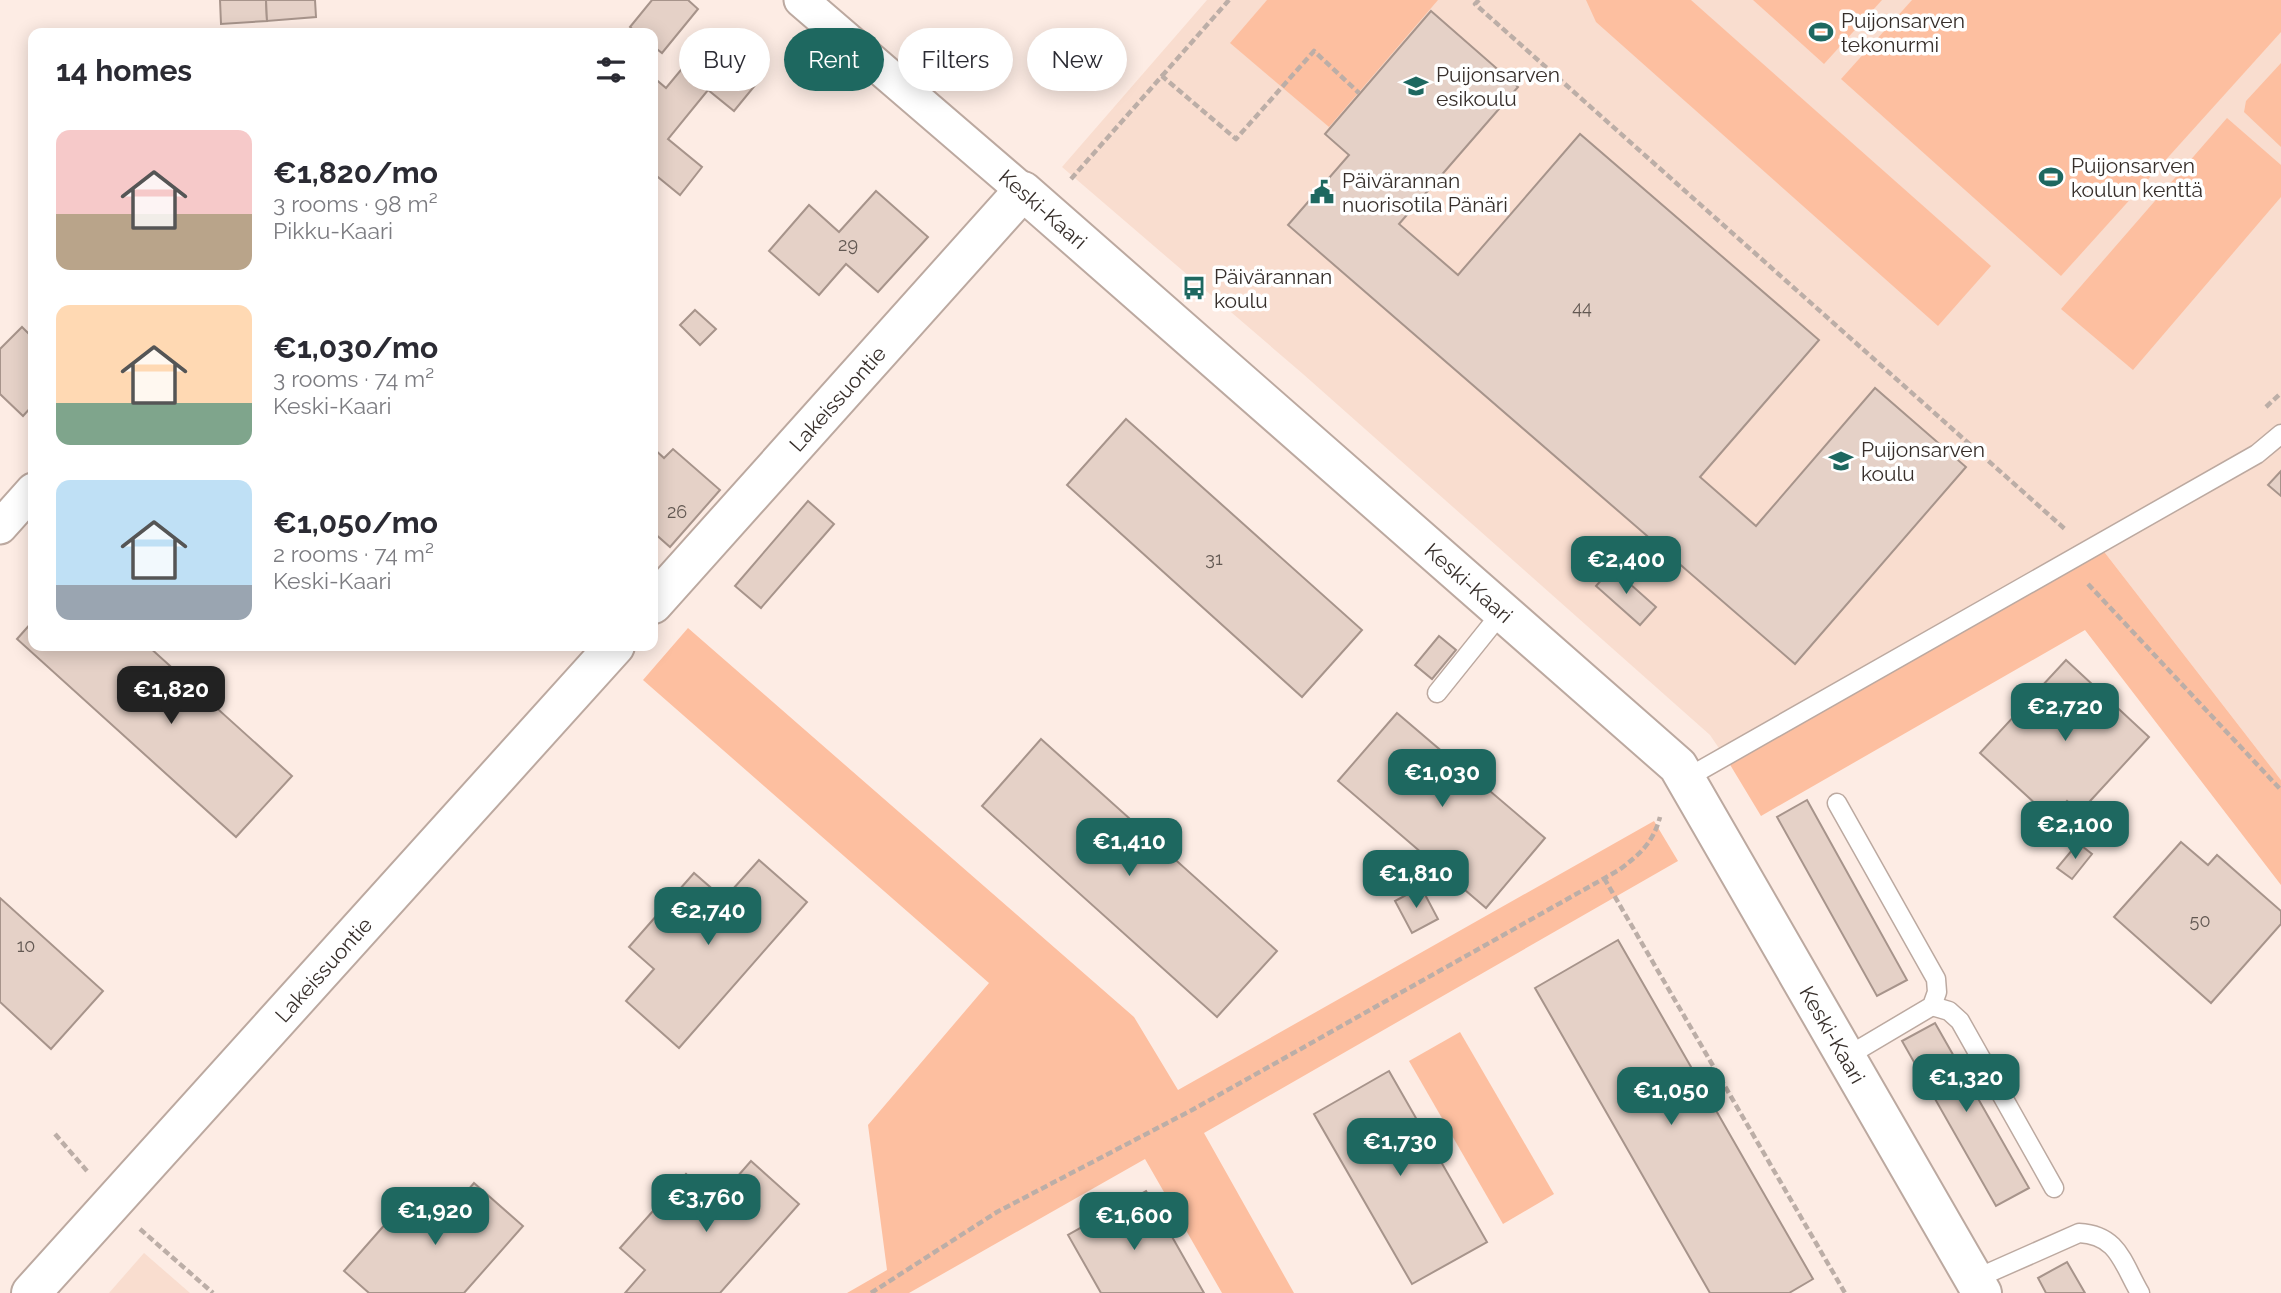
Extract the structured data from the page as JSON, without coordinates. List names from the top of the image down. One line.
{"streets":{"street":["Keski-Kaari","Lakeissuontie"]},"crossings":[["Keski-Kaari","Lakeissuontie"]],"places":{"sports":["Puijonsarven tekonurmi","Puijonsarven koulun kenttä"],"school or university":["Puijonsarven esikoulu","Puijonsarven koulu"],"public building":["Päivärannan nuorisotila Pänäri"],"bus stop":["Päivärannan koulu"]},"house_numbers":["29","44","26","31","50","10"],"page":{"chip":["Buy","Rent","Filters","New"],"heading":"14 homes","list":[{"name":"€1,820/mo","note":"3 rooms · 98 m² · Pikku-Kaari"},{"name":"€1,030/mo","note":"3 rooms · 74 m² · Keski-Kaari"},{"name":"€1,050/mo","note":"2 rooms · 74 m² · Keski-Kaari"}],"price":["€2,400","€1,820","€2,720","€1,030","€2,100","€1,410","€1,810","€2,740","€1,320","€1,050","€1,730","€3,760","€1,920","€1,600"]}}
